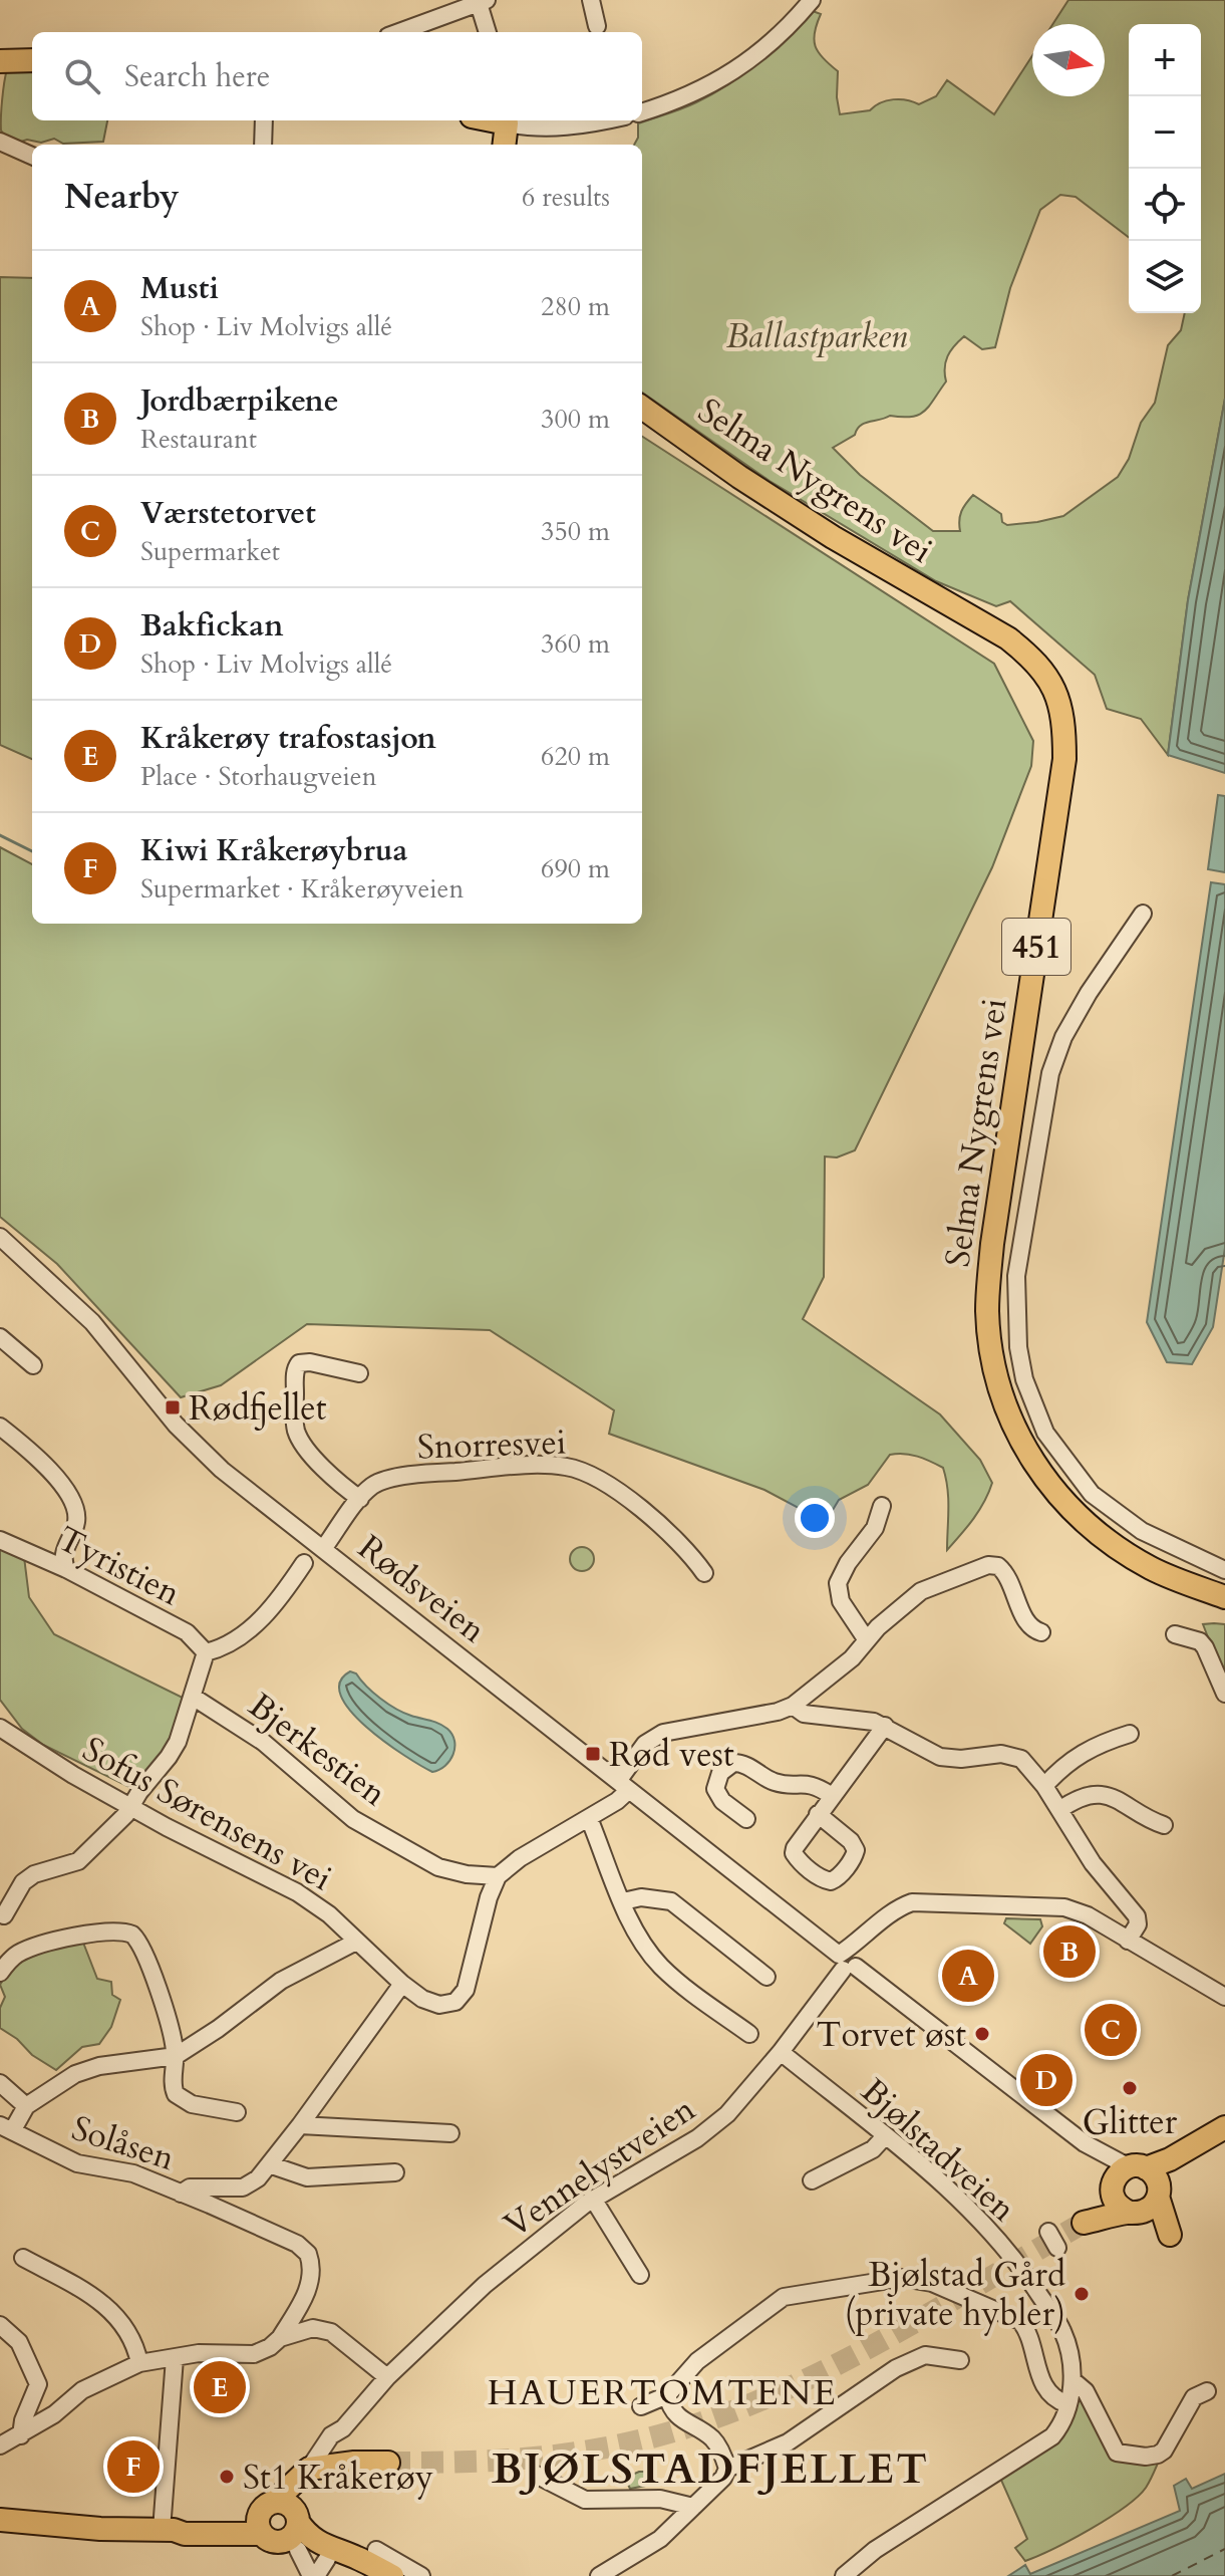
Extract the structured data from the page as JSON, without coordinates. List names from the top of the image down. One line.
{"streets":{"main road":["Selma Nygrens vei","451"],"street":["Snorresvei","Tyristien","Rødsveien","Bjerkestien","Sofus Sørensens vei","Solåsen","Bjølstadveien","Vennelystveien"]},"crossings":[["Snorresvei","Rødsveien"],["Rødsveien","Vennelystveien"],["Bjerkestien","Sofus Sørensens vei"],["Sofus Sørensens vei","Solåsen"],["Bjølstadveien","Vennelystveien"]],"districts":["HAUERTOMTENE","BJØLSTADFJELLET"],"parks":["Ballastparken"],"places":{"transit":["Rødfjellet","Rød vest"],"other":["Torvet øst","Glitter","Bjølstad Gård (private hybler)","St1 Kråkerøy"]},"north":"right","page":{"map_buttons":["+","−"],"search":"Search here","heading":["Nearby","6 results"],"list":[{"mark":"A","name":"Musti","note":"Shop · Liv Molvigs allé","value":"280 m"},{"mark":"B","name":"Jordbærpikene","note":"Restaurant","value":"300 m"},{"mark":"C","name":"Værstetorvet","note":"Supermarket","value":"350 m"},{"mark":"D","name":"Bakfickan","note":"Shop · Liv Molvigs allé","value":"360 m"},{"mark":"E","name":"Kråkerøy trafostasjon","note":"Place · Storhaugveien","value":"620 m"},{"mark":"F","name":"Kiwi Kråkerøybrua","note":"Supermarket · Kråkerøyveien","value":"690 m"}],"pins":["B","A","C","D","E","F"]}}
